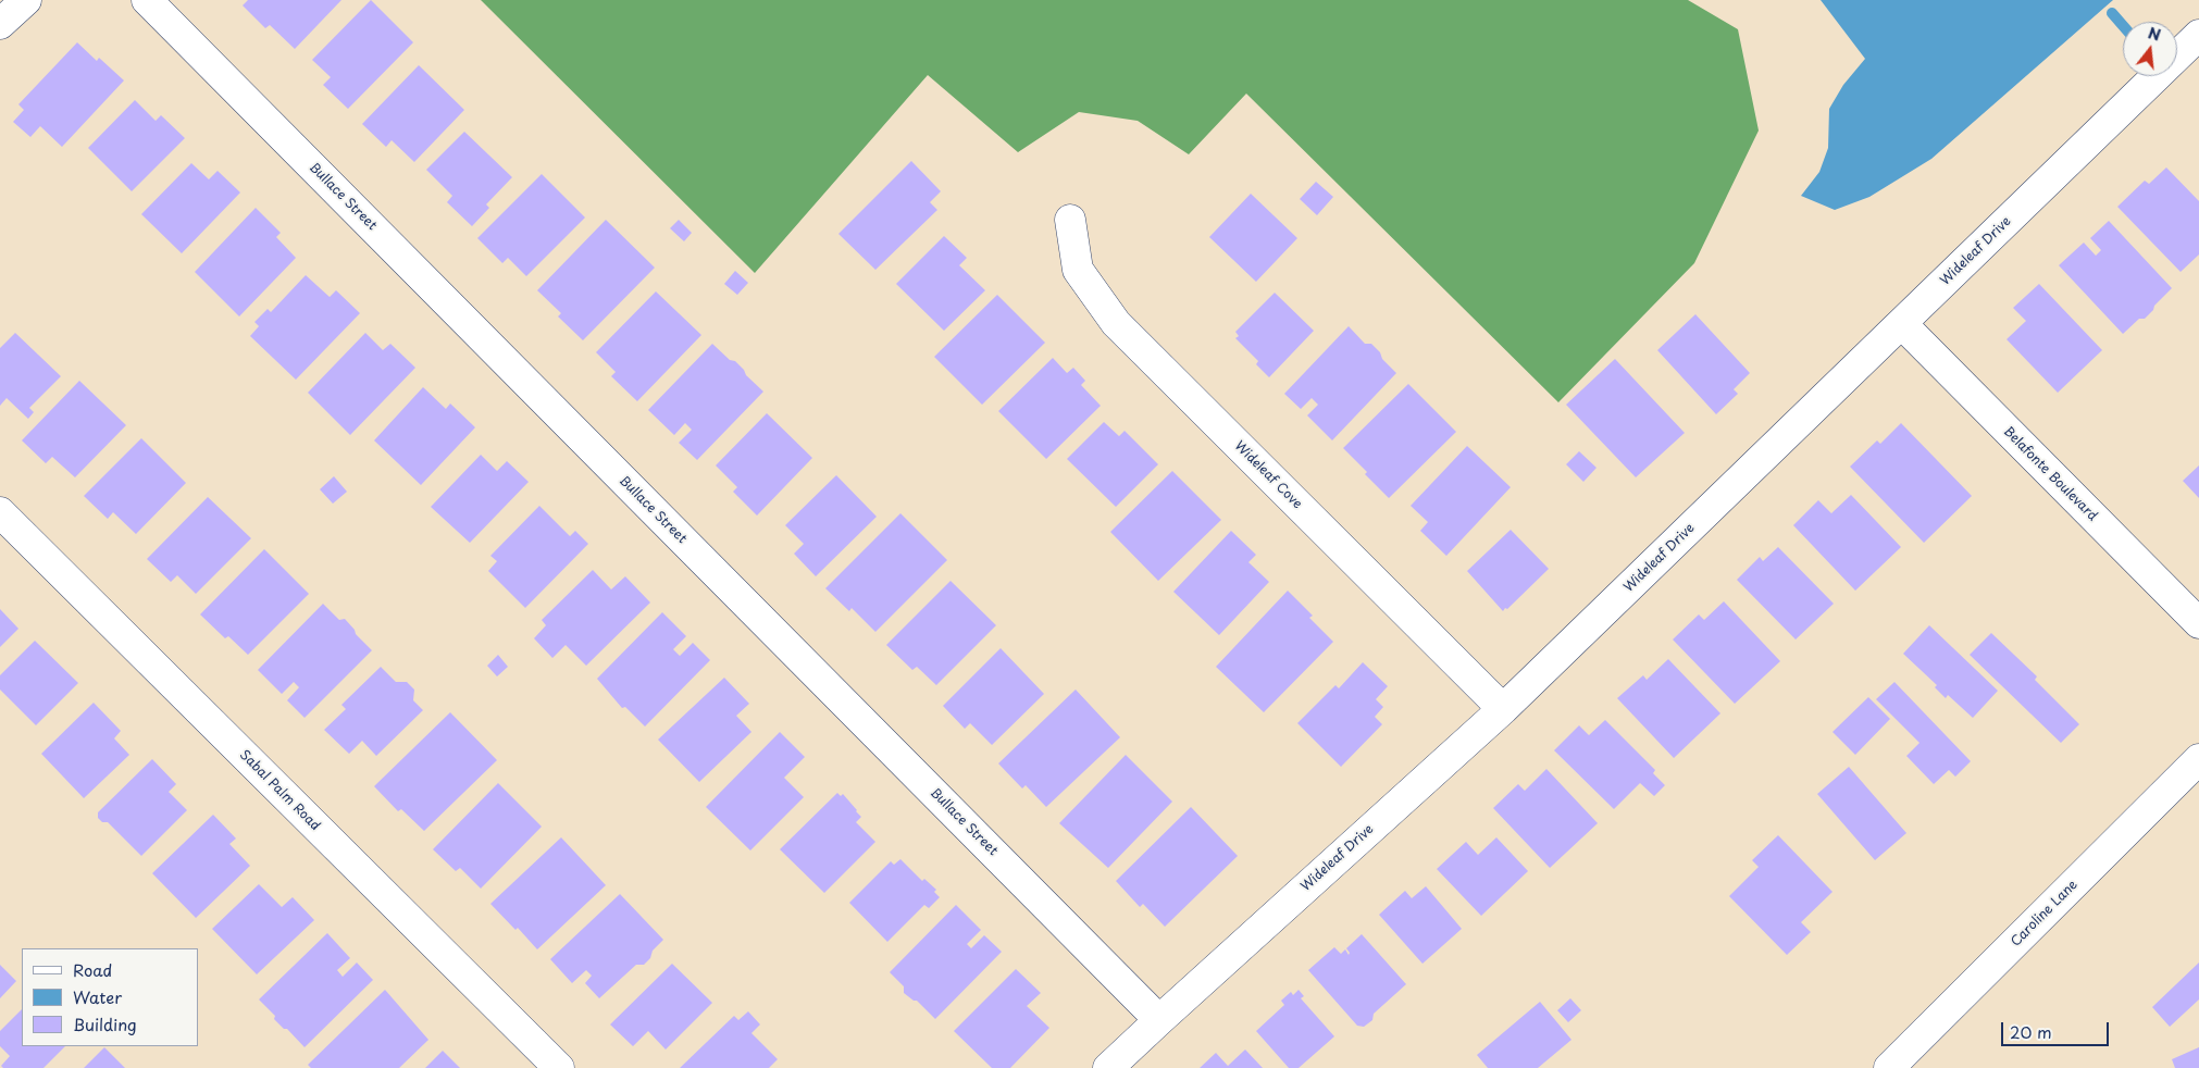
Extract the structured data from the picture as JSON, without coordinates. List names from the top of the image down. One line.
{"streets":{"street":["Bullace Street","Wideleaf Drive","Belafonte Boulevard","Wideleaf Cove","Sabal Palm Road","Caroline Lane"]},"crossings":[["Bullace Street","Wideleaf Drive"],["Wideleaf Drive","Belafonte Boulevard"],["Wideleaf Drive","Wideleaf Cove"]],"legend":["Road","Water","Building"],"scale_bar":"20 m","north":"top"}
